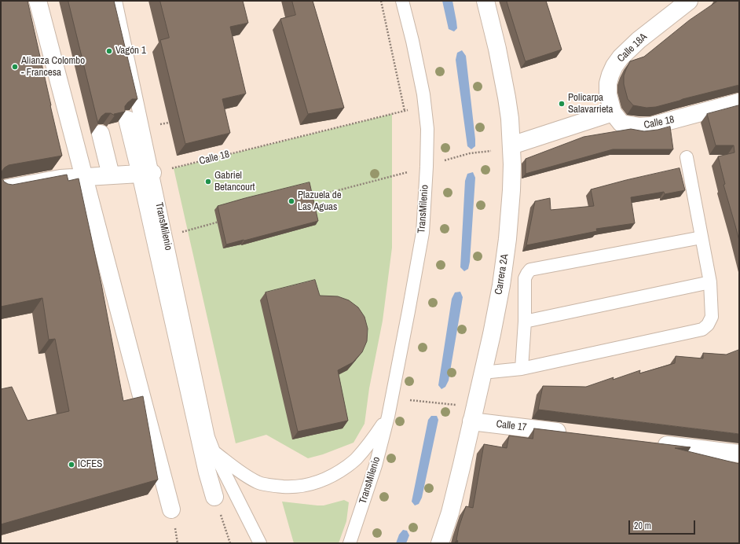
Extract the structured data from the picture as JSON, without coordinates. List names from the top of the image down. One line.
{"streets":{"street":["Calle 18A","Calle 18","Carrera 2A","Calle 17"],"lane":["TransMilenio"]},"crossings":[["Calle 18A","Calle 18"],["Calle 18","TransMilenio"],["Carrera 2A","Calle 17"]],"places":["Vagón 1","Alianza Colombo - Francesa","Policarpa Salavarrieta","Gabriel Betancourt","Plazuela de Las Aguas","ICFES"],"scale_bar":"20 m"}
